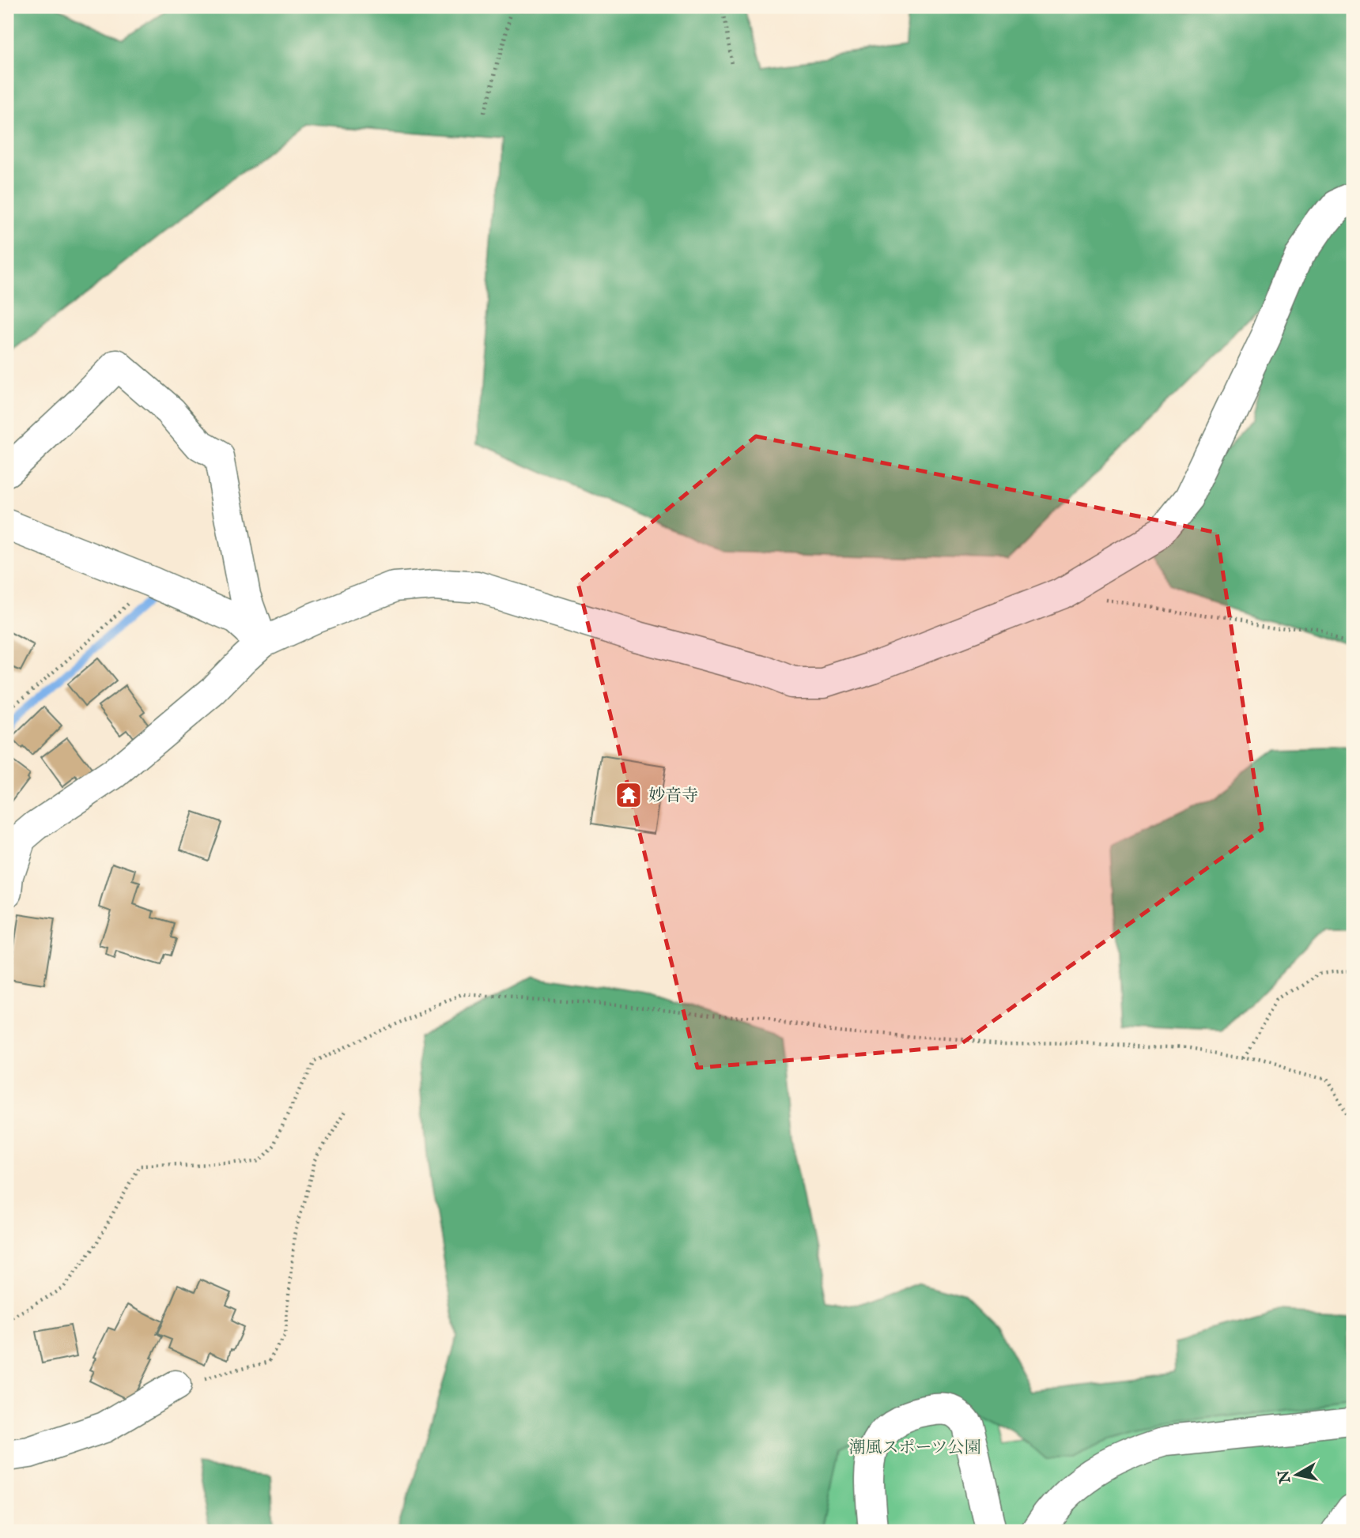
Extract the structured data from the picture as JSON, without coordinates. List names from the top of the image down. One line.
{"parks":["潮風スポーツ公園"],"places":{"temple":["妙音寺"]},"north":"left"}
